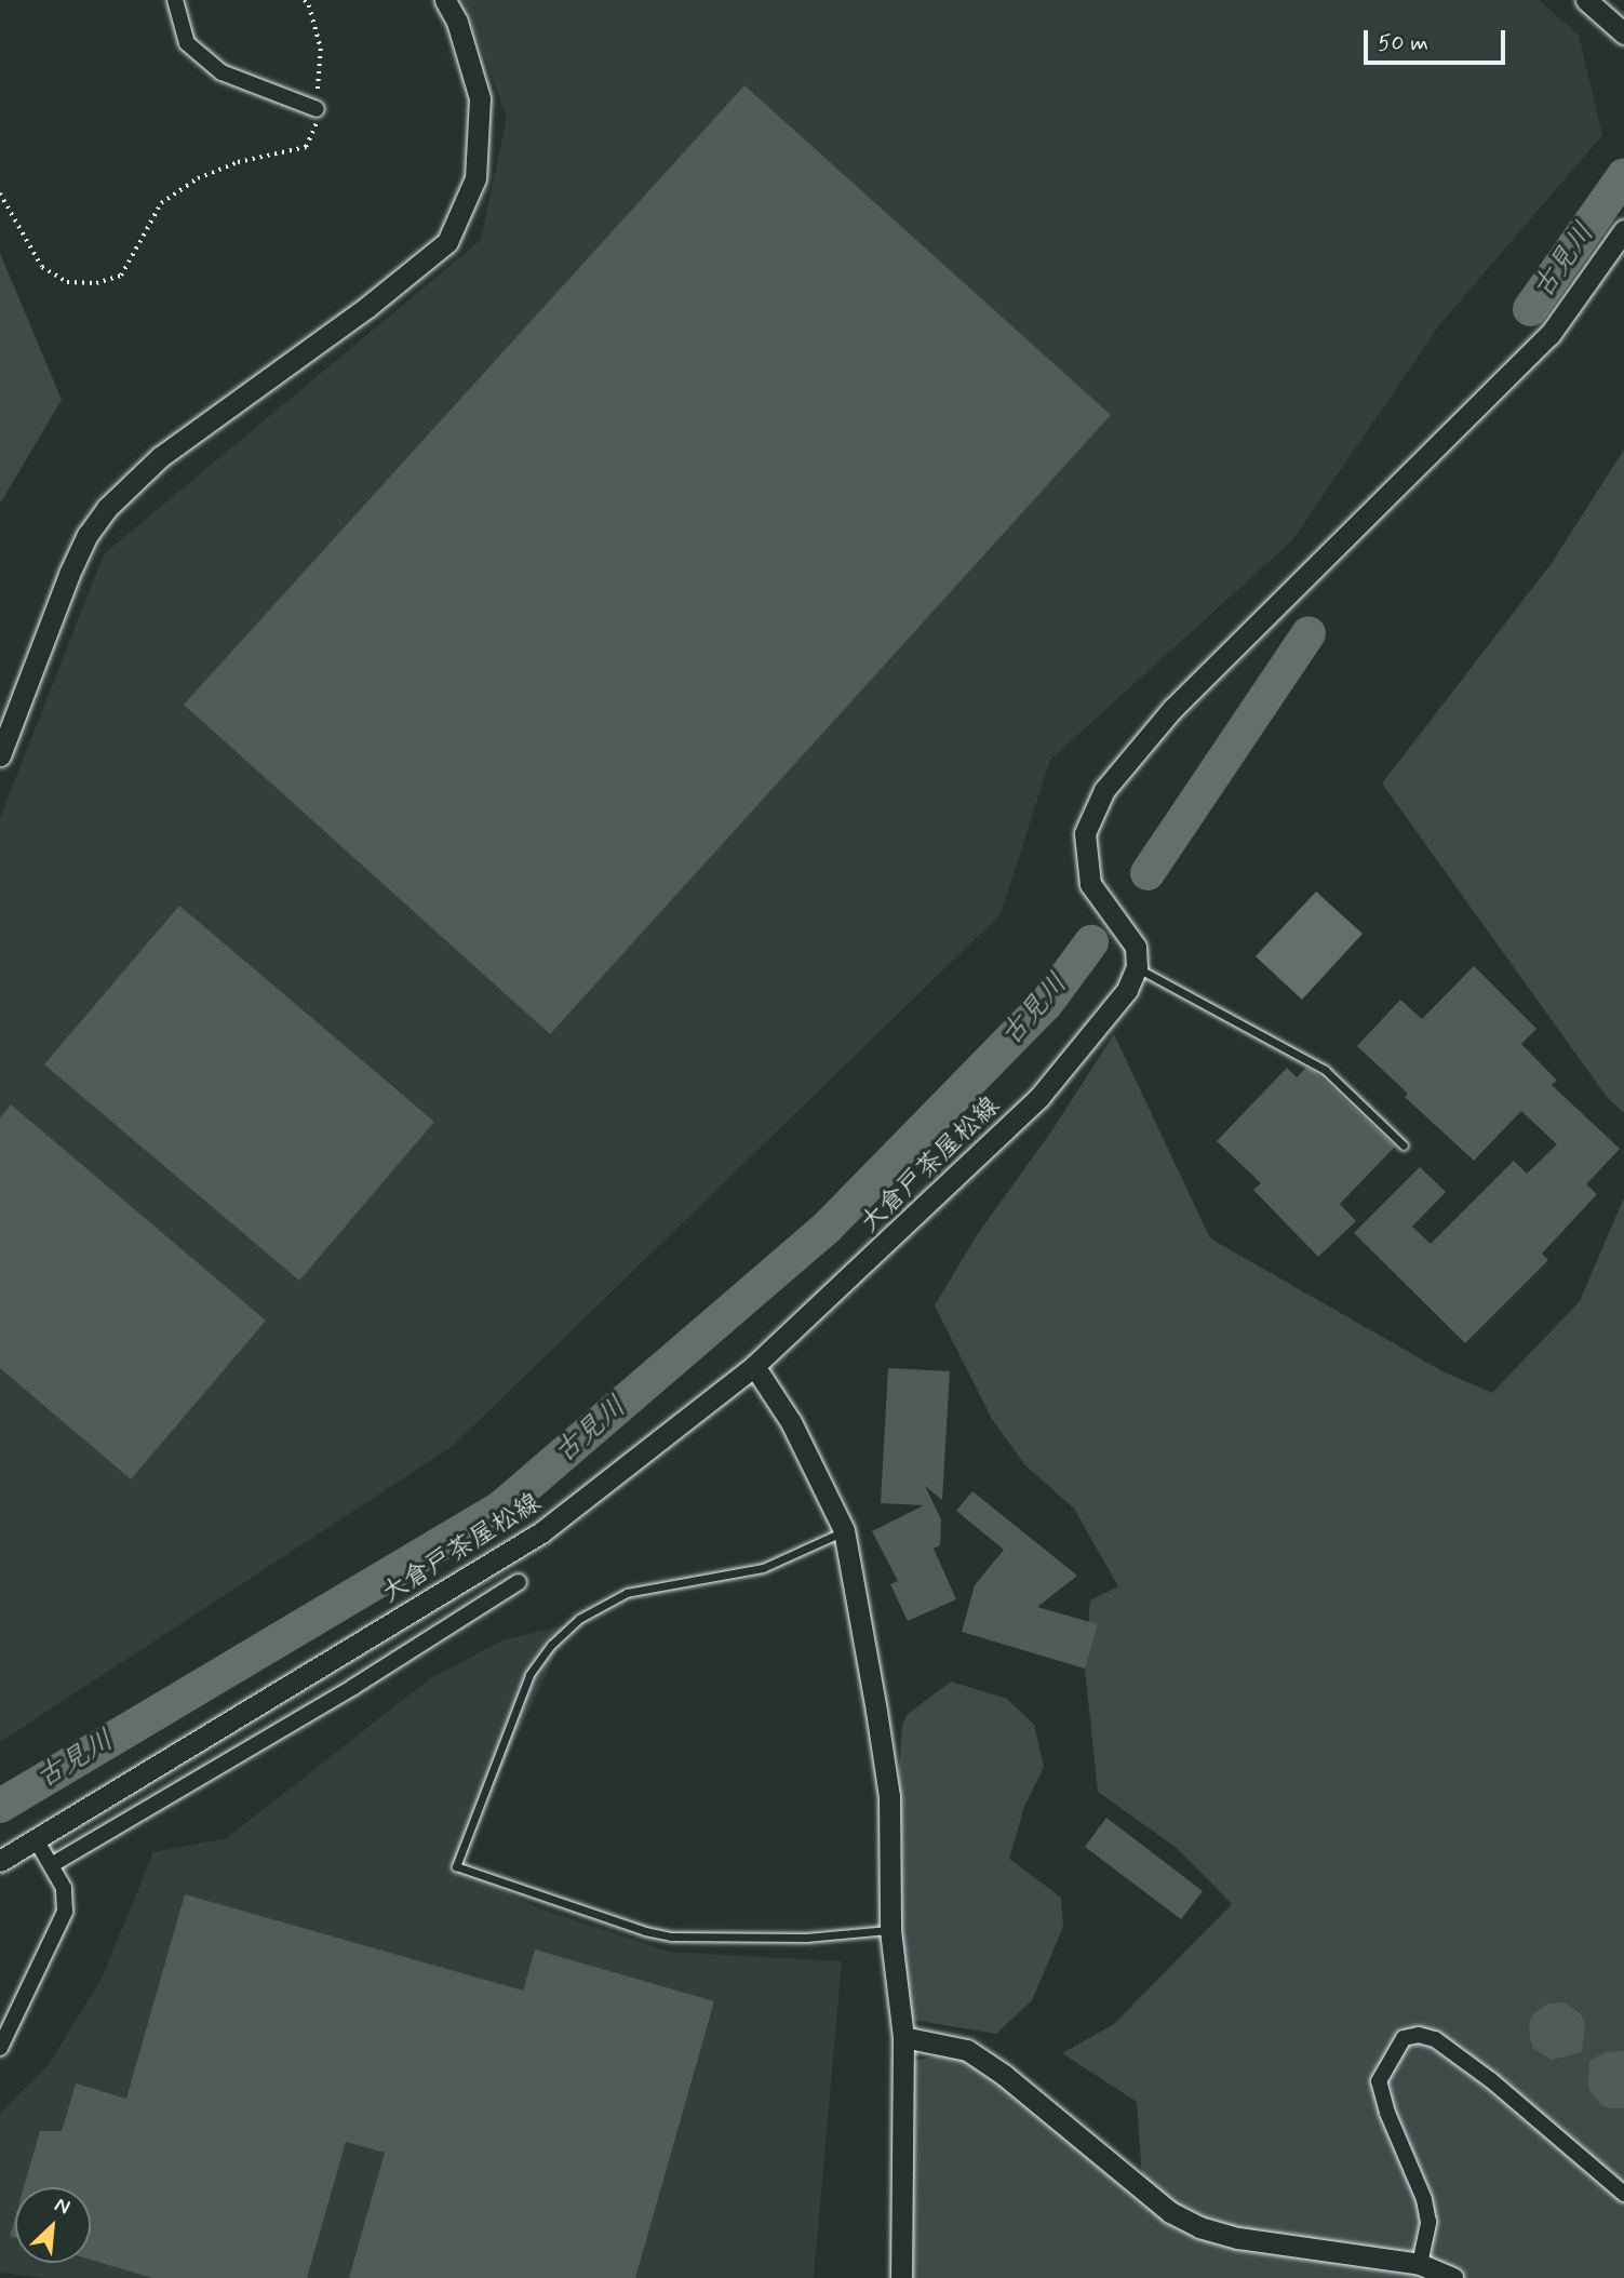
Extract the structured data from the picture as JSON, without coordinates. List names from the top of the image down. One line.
{"streets":{"street":["大倉戸茶屋松線"]},"water":["古見川"],"scale_bar":"50 m","north":"top right"}
